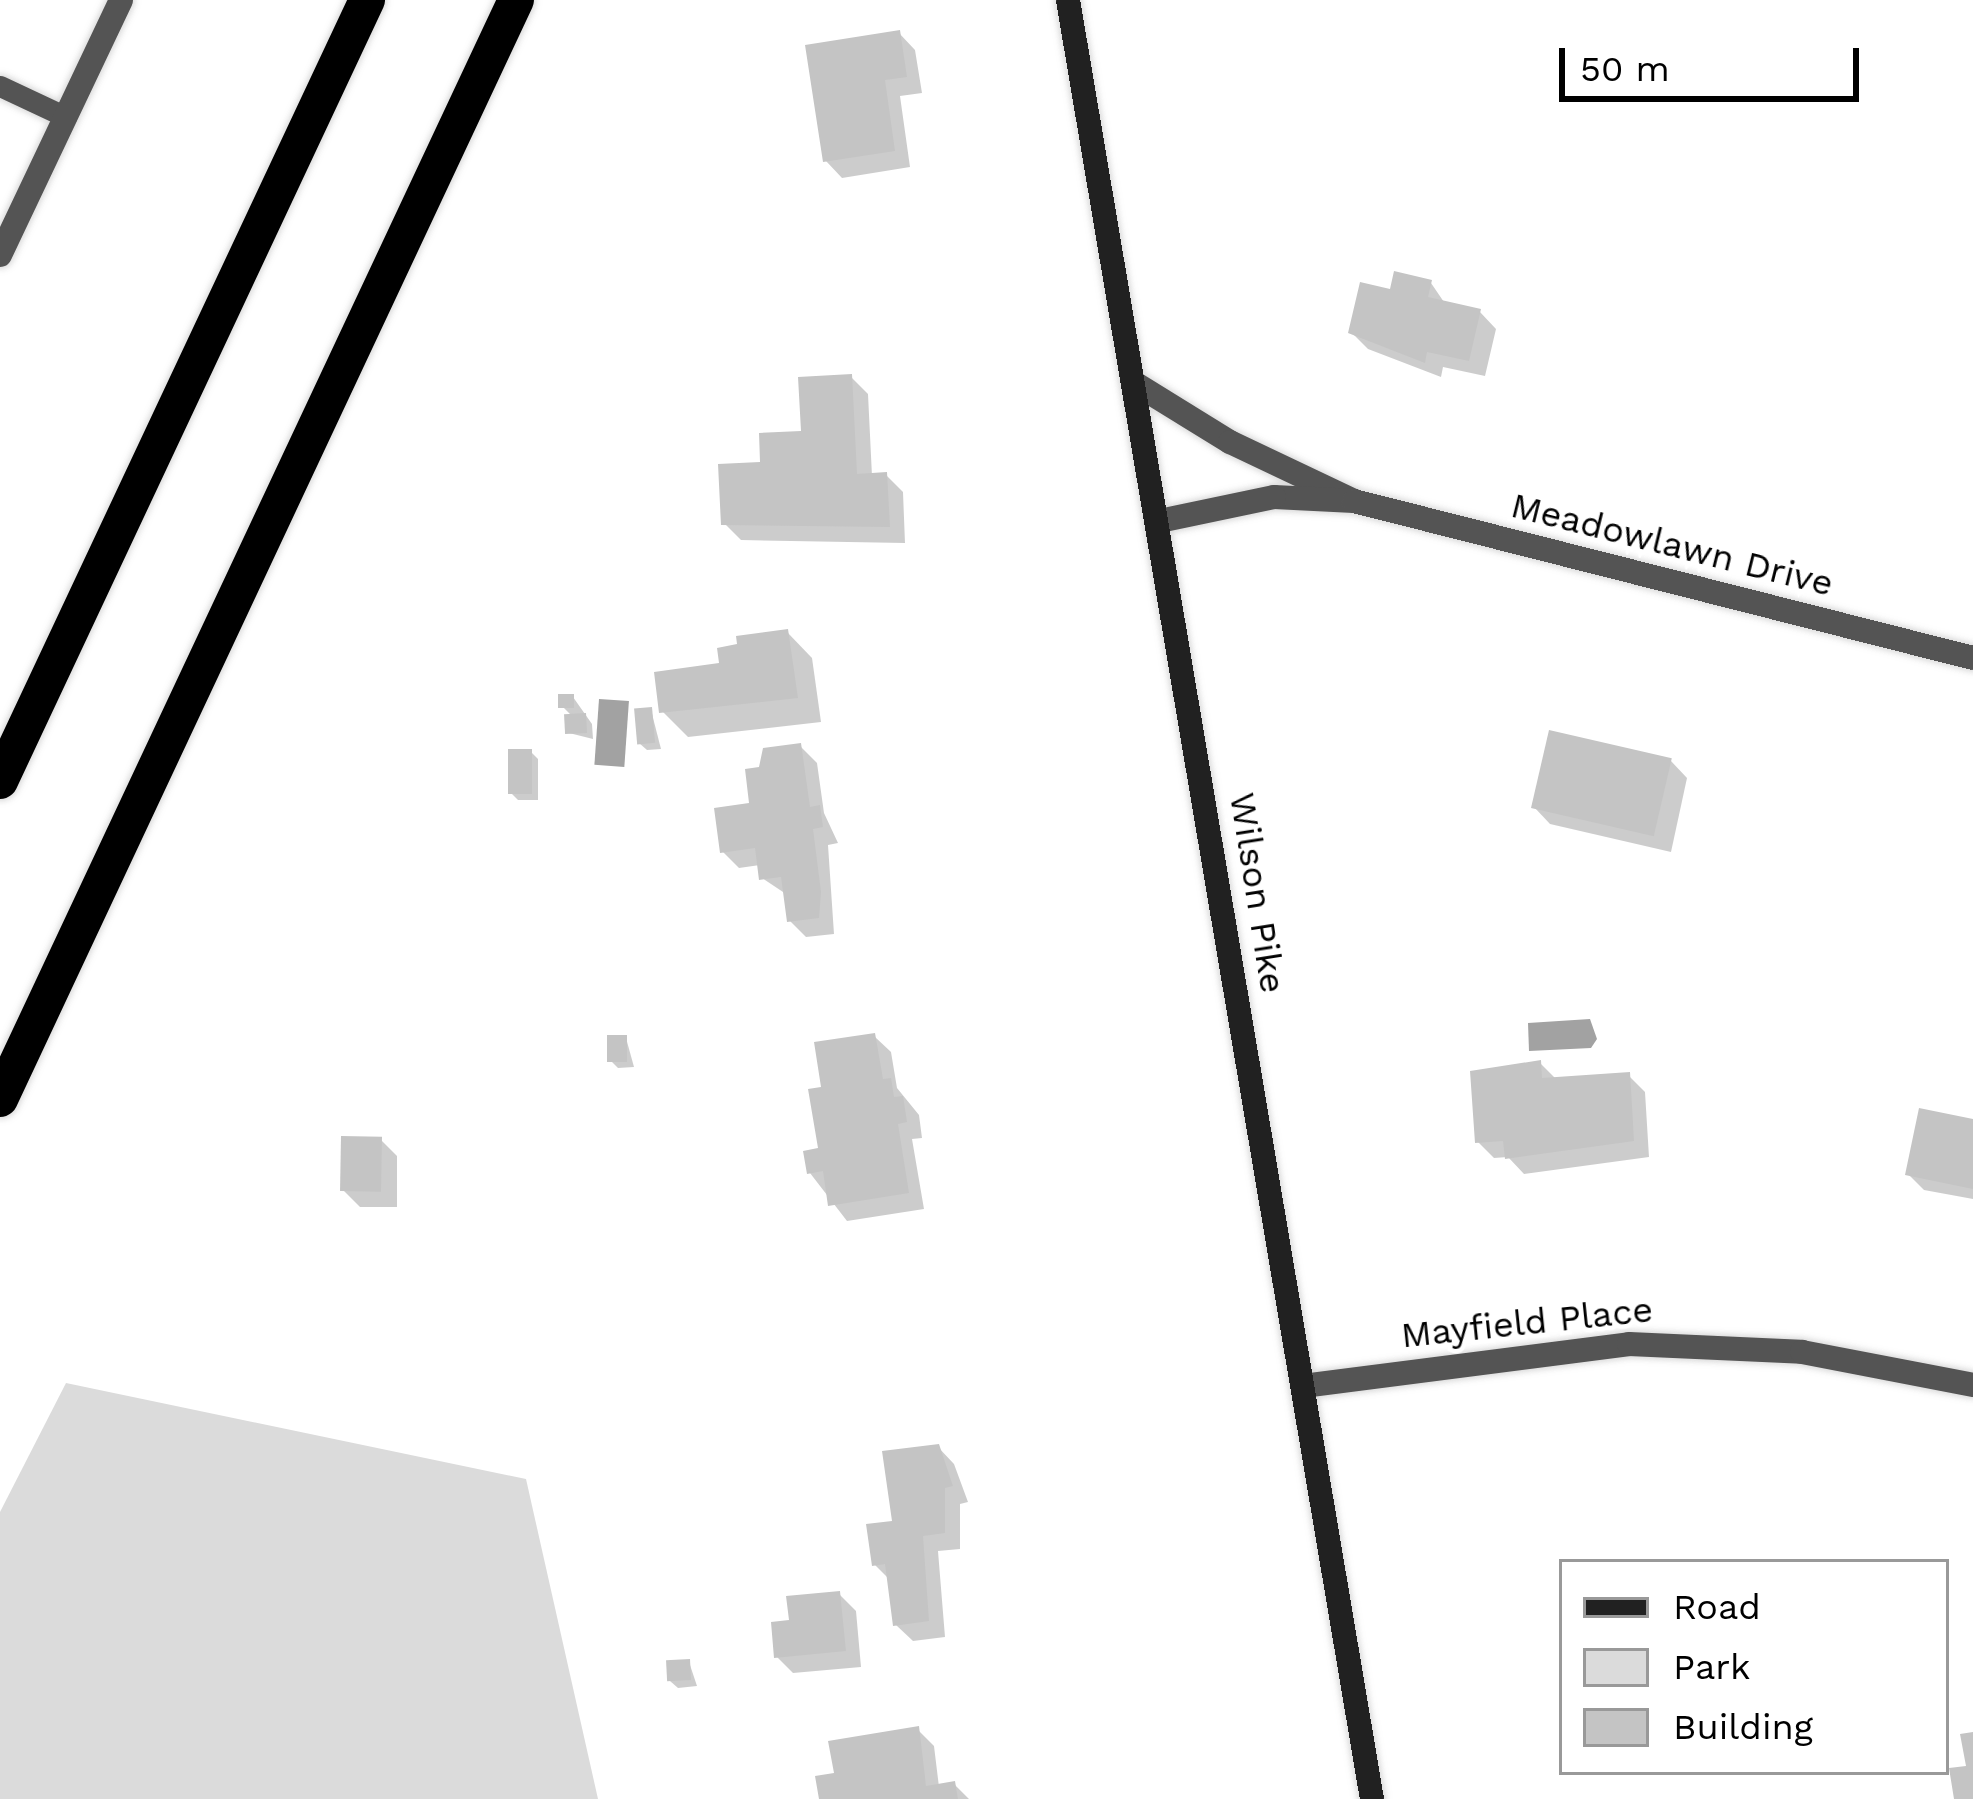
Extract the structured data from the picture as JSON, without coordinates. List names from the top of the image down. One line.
{"streets":{"main road":["Wilson Pike"],"street":["Meadowlawn Drive","Mayfield Place"]},"crossings":[["Meadowlawn Drive","Wilson Pike"],["Wilson Pike","Mayfield Place"]],"legend":["Road","Park","Building"],"scale_bar":"50 m"}
